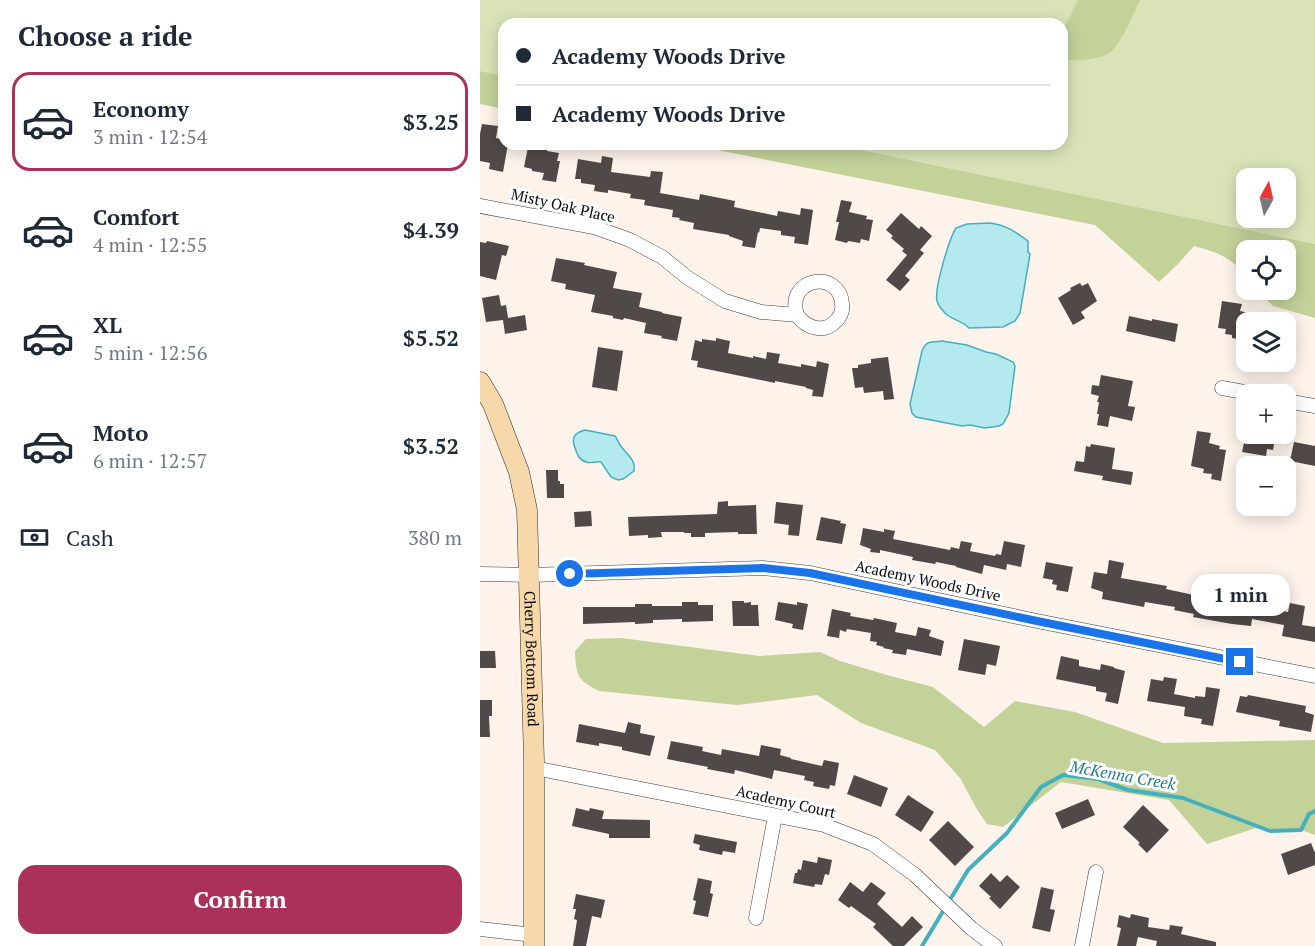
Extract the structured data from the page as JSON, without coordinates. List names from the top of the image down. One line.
{"streets":{"main road":["Cherry Bottom Road"],"street":["Misty Oak Place","Academy Woods Drive","Academy Court"]},"crossings":[["Academy Woods Drive","Cherry Bottom Road"],["Cherry Bottom Road","Academy Court"]],"water":["McKenna Creek"],"north":"top","page":{"heading":"Choose a ride","banner":["Academy Woods Drive","Academy Woods Drive"],"list":[{"name":"Economy","note":"3 min · 12:54","value":"$3.25"},{"name":"Comfort","note":"4 min · 12:55","value":"$4.39"},{"name":"XL","note":"5 min · 12:56","value":"$5.52"},{"name":"Moto","note":"6 min · 12:57","value":"$3.52"}],"map_buttons":["+","−"],"pay":["Cash","380 m"],"bubble":"1 min","buttons":"Confirm"}}
